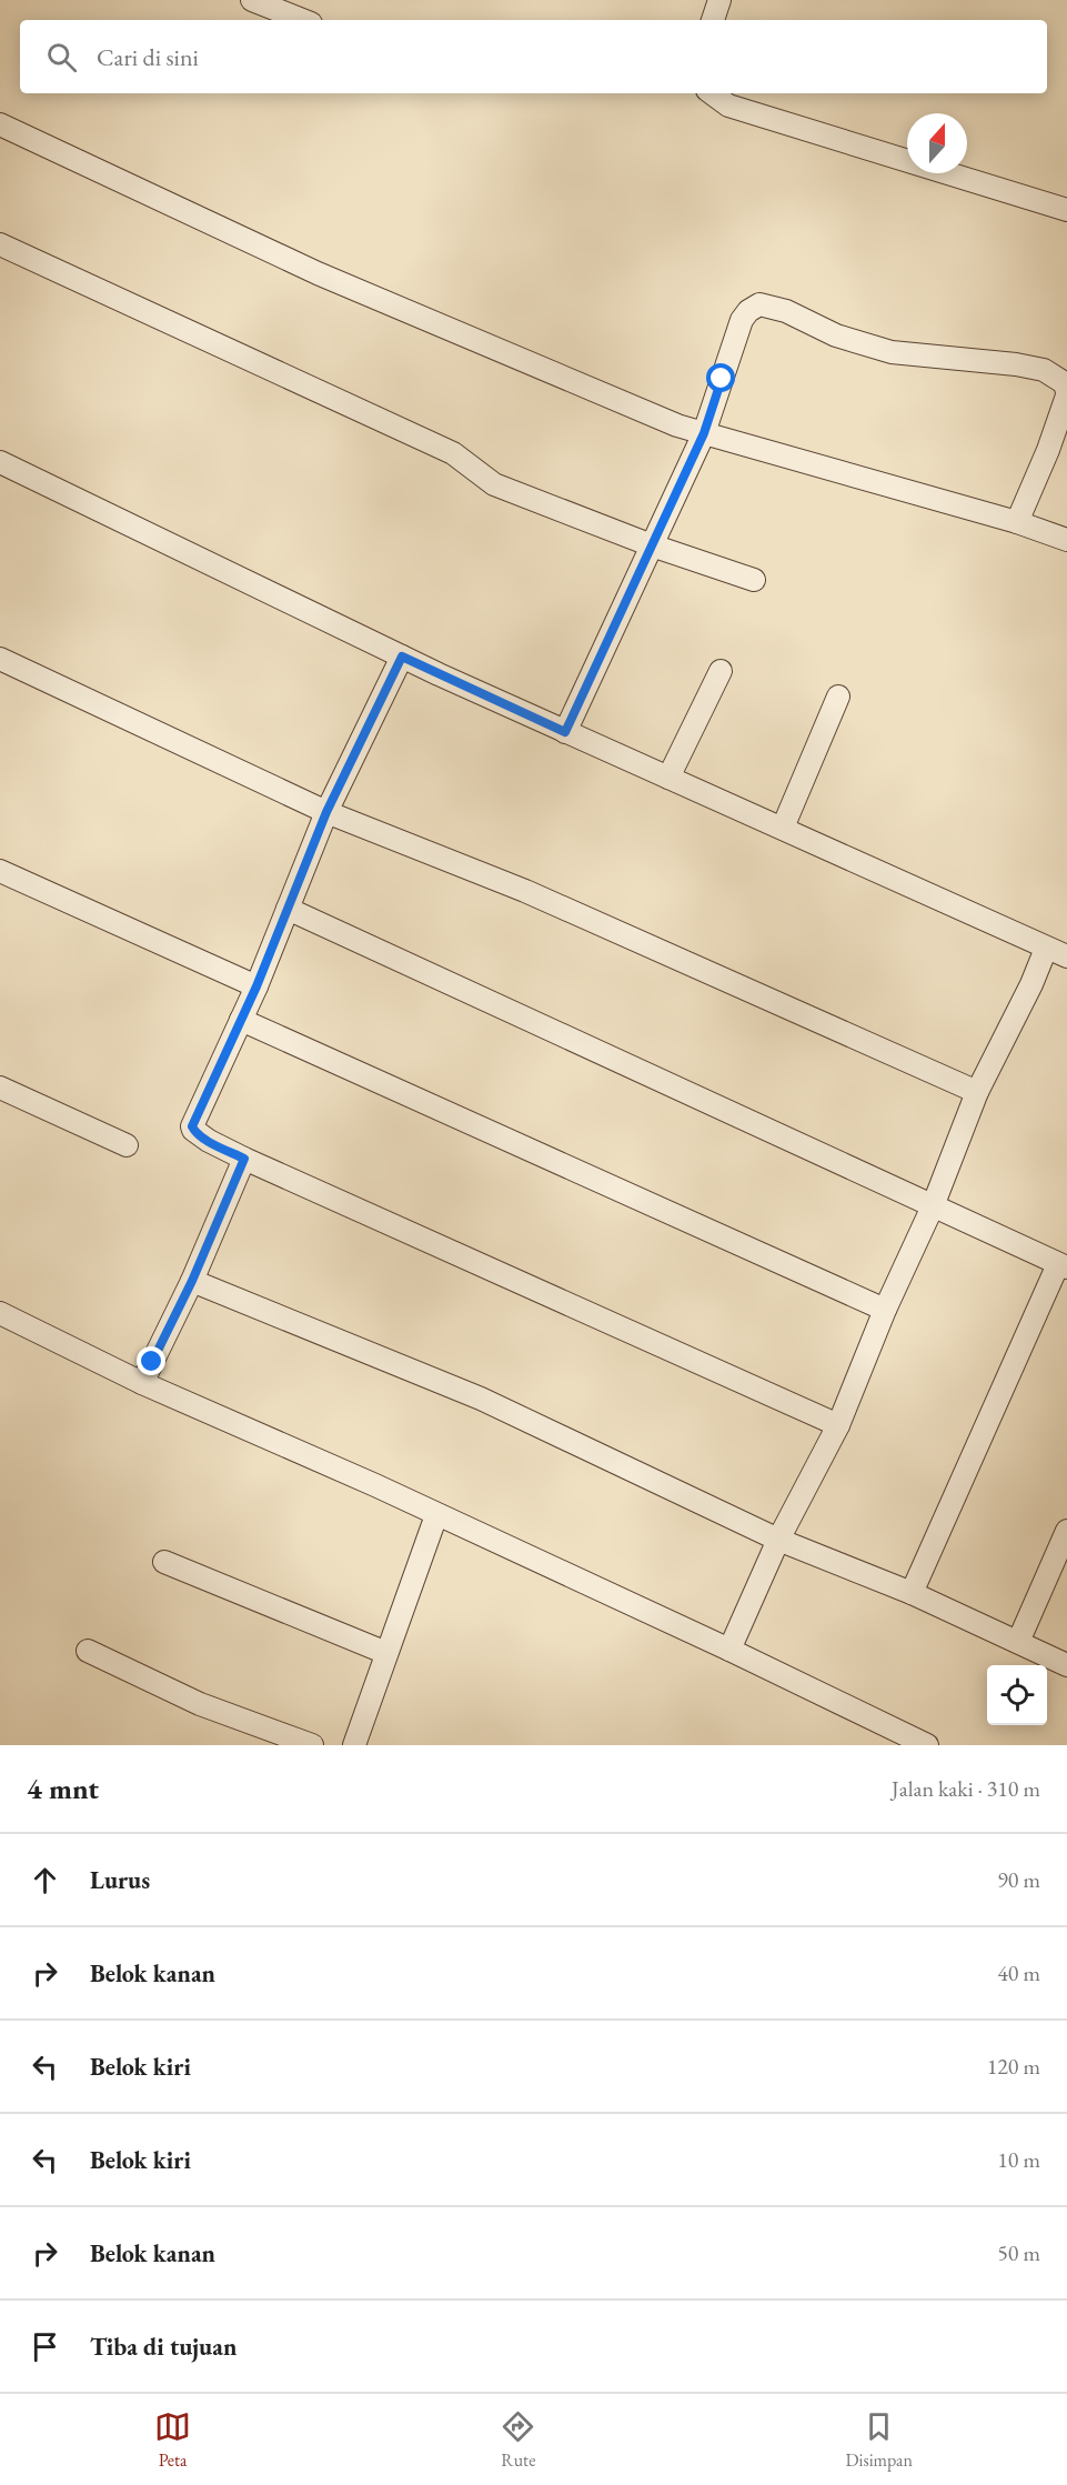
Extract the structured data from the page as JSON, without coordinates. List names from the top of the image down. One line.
{"north":"top","page":{"search":"Cari di sini","heading":["4 mnt","Jalan kaki · 310 m"],"list":[["Lurus","90 m"],["Belok kanan","40 m"],["Belok kiri","120 m"],["Belok kiri","10 m"],["Belok kanan","50 m"],"Tiba di tujuan"],"nav":["Peta","Rute","Disimpan"]}}
